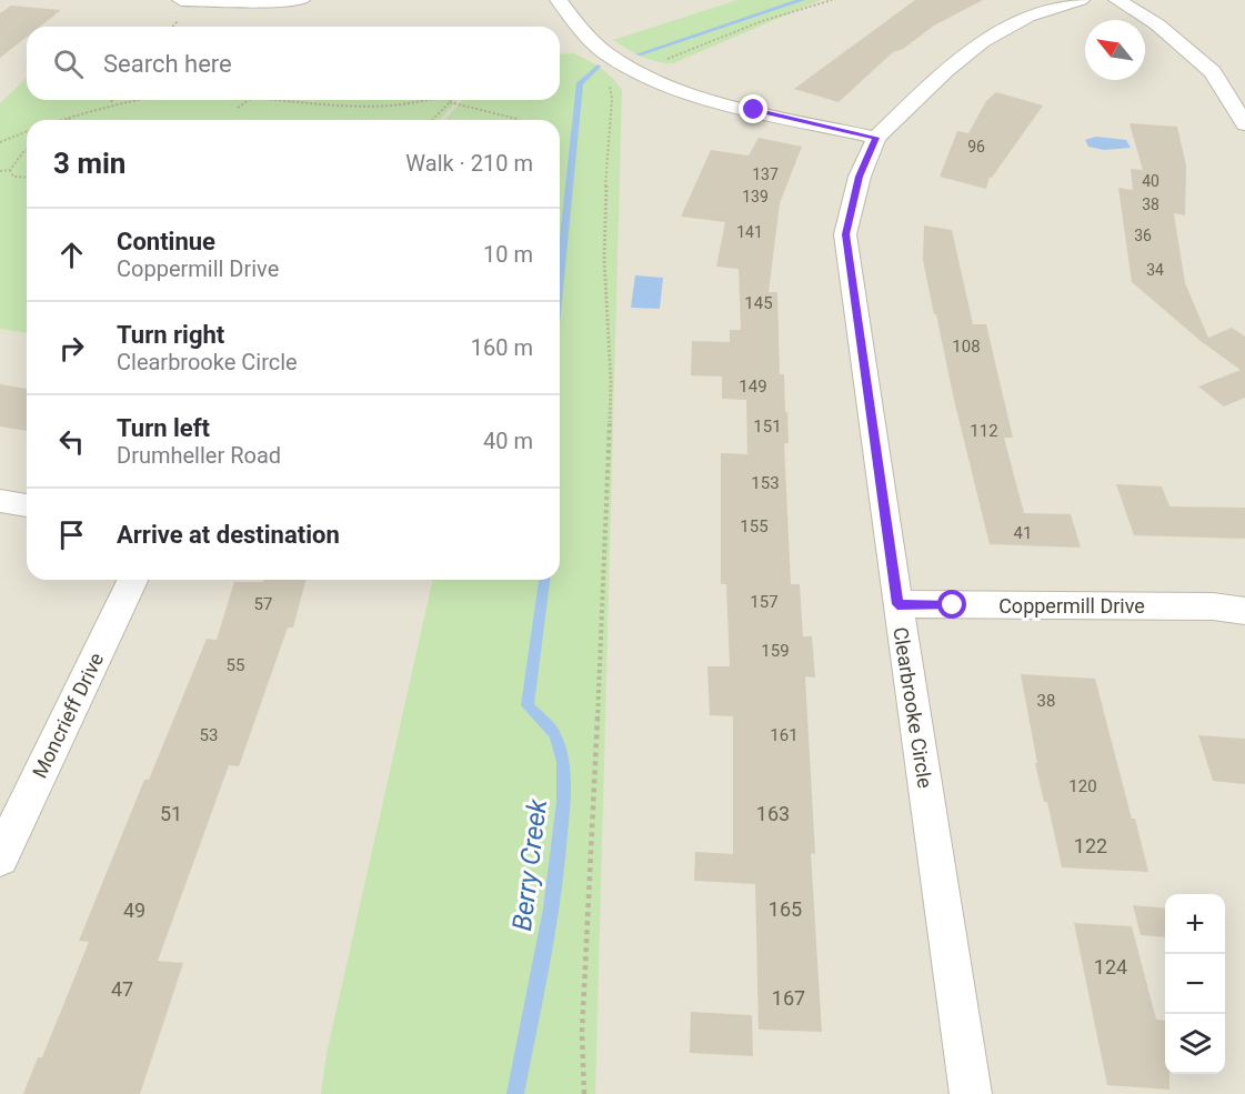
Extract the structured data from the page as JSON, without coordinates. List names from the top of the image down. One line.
{"streets":{"street":["Coppermill Drive","Clearbrooke Circle","Moncrieff Drive"]},"crossings":[["Coppermill Drive","Clearbrooke Circle"]],"water":["Berry Creek"],"house_numbers":["96","137","40","139","38","141","36","34","145","108","149","151","112","153","155","41","157","57","159","55","38","53","161","120","51","163","122","165","49","124","47","167"],"north":"top left","page":{"search":"Search here","heading":["3 min","Walk · 210 m"],"list":[["Continue","Coppermill Drive","10 m"],["Turn right","Clearbrooke Circle","160 m"],["Turn left","Drumheller Road","40 m"],"Arrive at destination"],"map_buttons":["+","−"]}}
